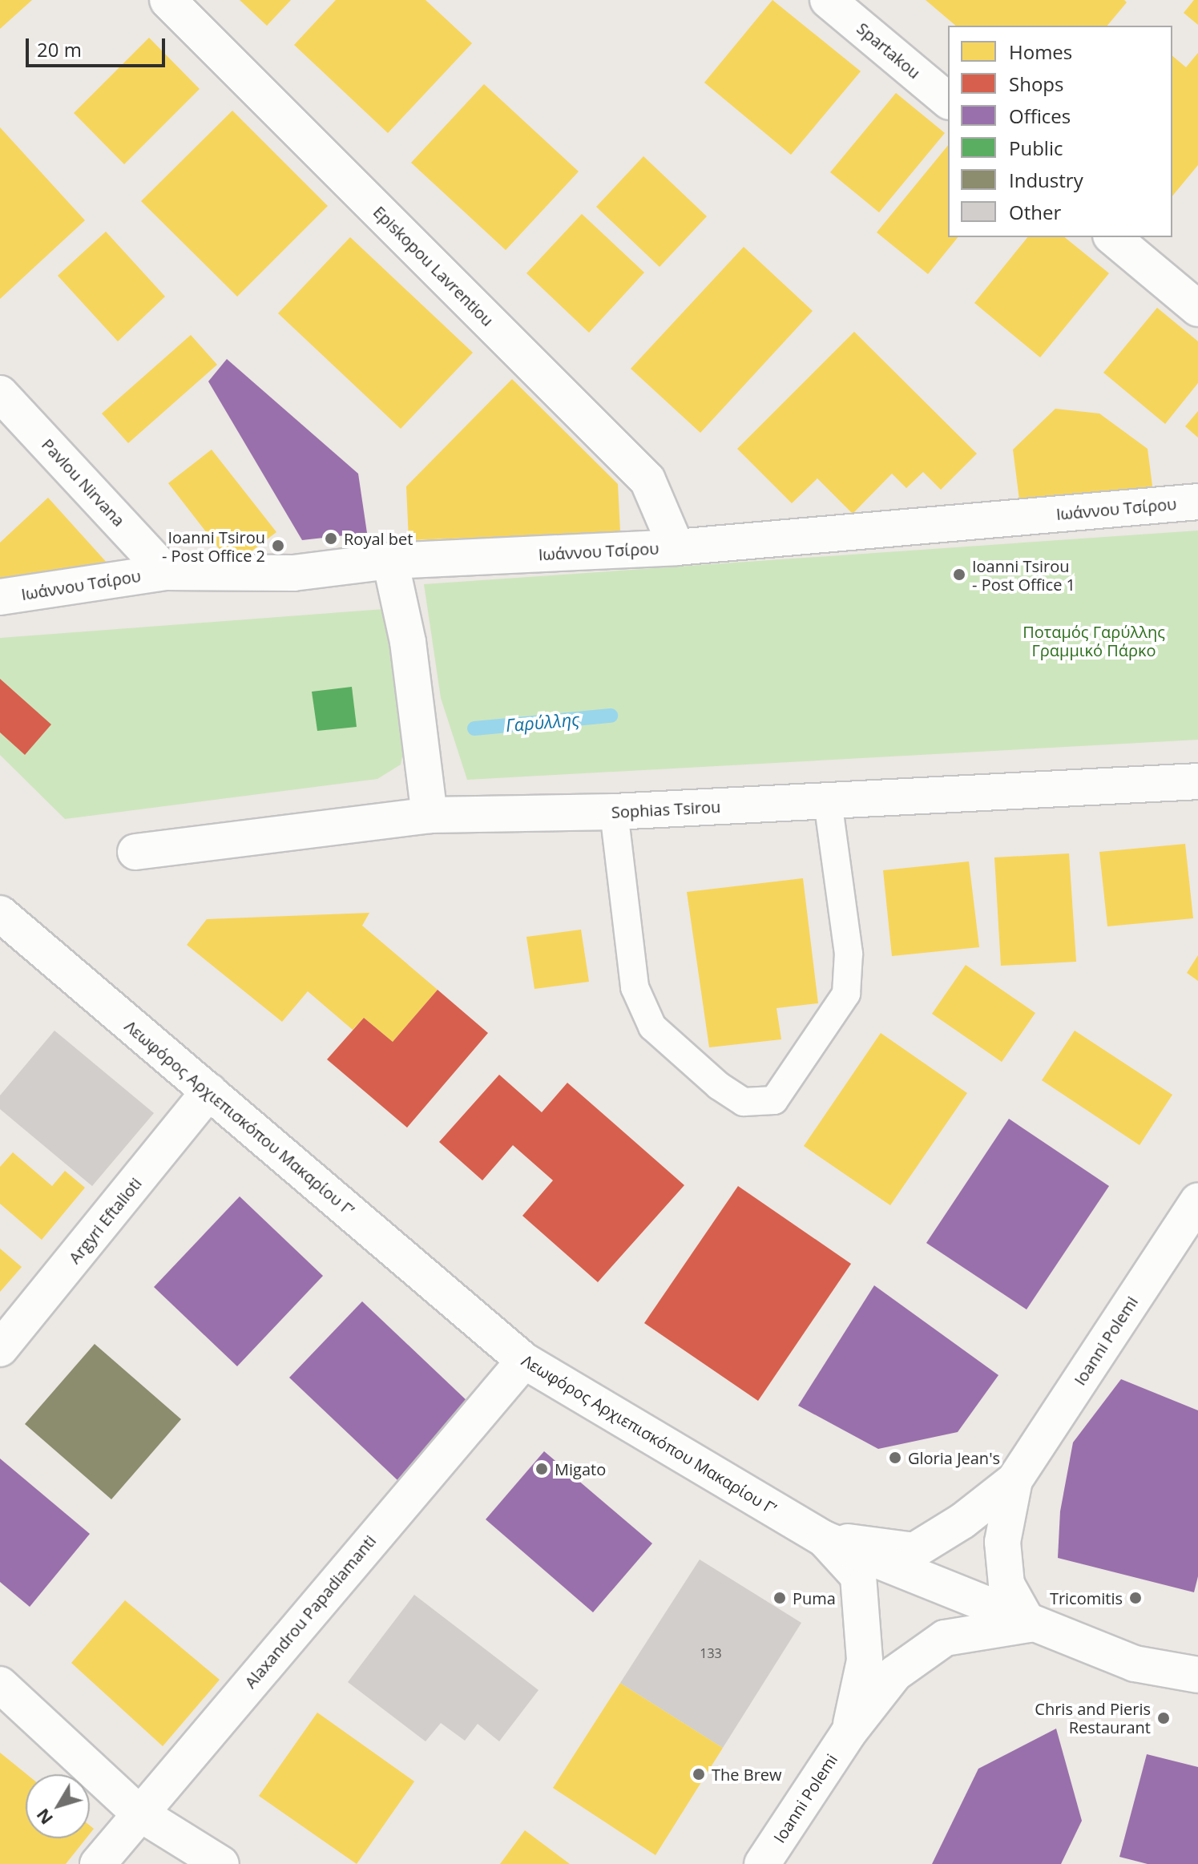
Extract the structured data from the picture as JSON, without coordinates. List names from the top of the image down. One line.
{"streets":{"street":["Spartakou","Episkopou Lavrentiou","Pavlou Nirvana","Ιωάννου Τσίρου","Sophias Tsirou","Λεωφόρος Αρχιεπισκόπου Μακαρίου Γ’","Argyri Eftalioti","Ioanni Polemi","Alaxandrou Papadiamanti"]},"crossings":[["Episkopou Lavrentiou","Ιωάννου Τσίρου"],["Pavlou Nirvana","Ιωάννου Τσίρου"],["Λεωφόρος Αρχιεπισκόπου Μακαρίου Γ’","Argyri Eftalioti"],["Λεωφόρος Αρχιεπισκόπου Μακαρίου Γ’","Ioanni Polemi"],["Λεωφόρος Αρχιεπισκόπου Μακαρίου Γ’","Alaxandrou Papadiamanti"]],"water":["Γαρύλλης"],"parks":["Ποταμός Γαρύλλης Γραμμικό Πάρκο"],"places":["Royal bet","Ioanni Tsirou - Post Office 2","Ioanni Tsirou - Post Office 1","Gloria Jean's","Migato","Puma","Tricomitis","Chris and Pieris Restaurant","The Brew"],"house_numbers":["133"],"legend":["Homes","Shops","Offices","Public","Industry","Other"],"scale_bar":"20 m","north":"bottom left"}
